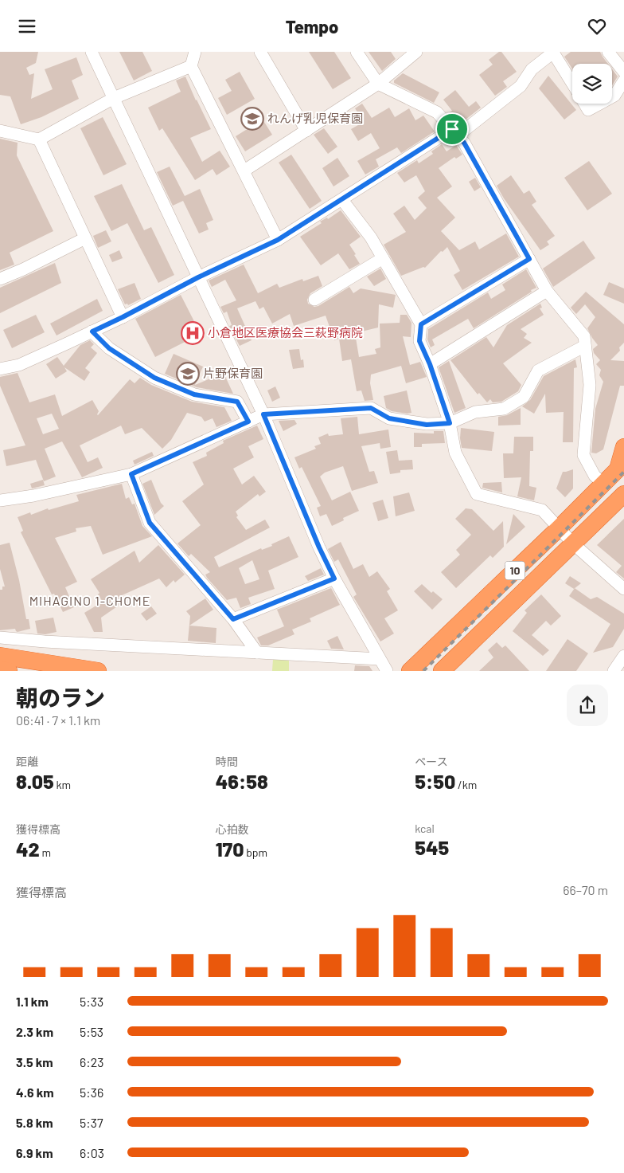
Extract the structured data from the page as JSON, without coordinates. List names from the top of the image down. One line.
{"streets":{"highway":["10"]},"districts":["MIHAGINO 1-CHOME"],"places":{"school or university":["れんげ乳児保育園","片野保育園"],"hospital":["小倉地区医療協会三萩野病院"]},"page":{"header":"Tempo","heading":["朝のラン","06:41 · 7 × 1.1 km"],"stats":[["距離","8.05 km"],["時間","46:58"],["ペース","5:50 /km"],["獲得標高","42 m"],["心拍数","170 bpm"],["kcal","545"]],"chart":["獲得標高","66–70 m"],"list":[{"name":"1.1 km","note":"5:33"},{"name":"2.3 km","note":"5:53"},{"name":"3.5 km","note":"6:23"},{"name":"4.6 km","note":"5:36"},{"name":"5.8 km","note":"5:37"},{"name":"6.9 km","note":"6:03"}]}}
